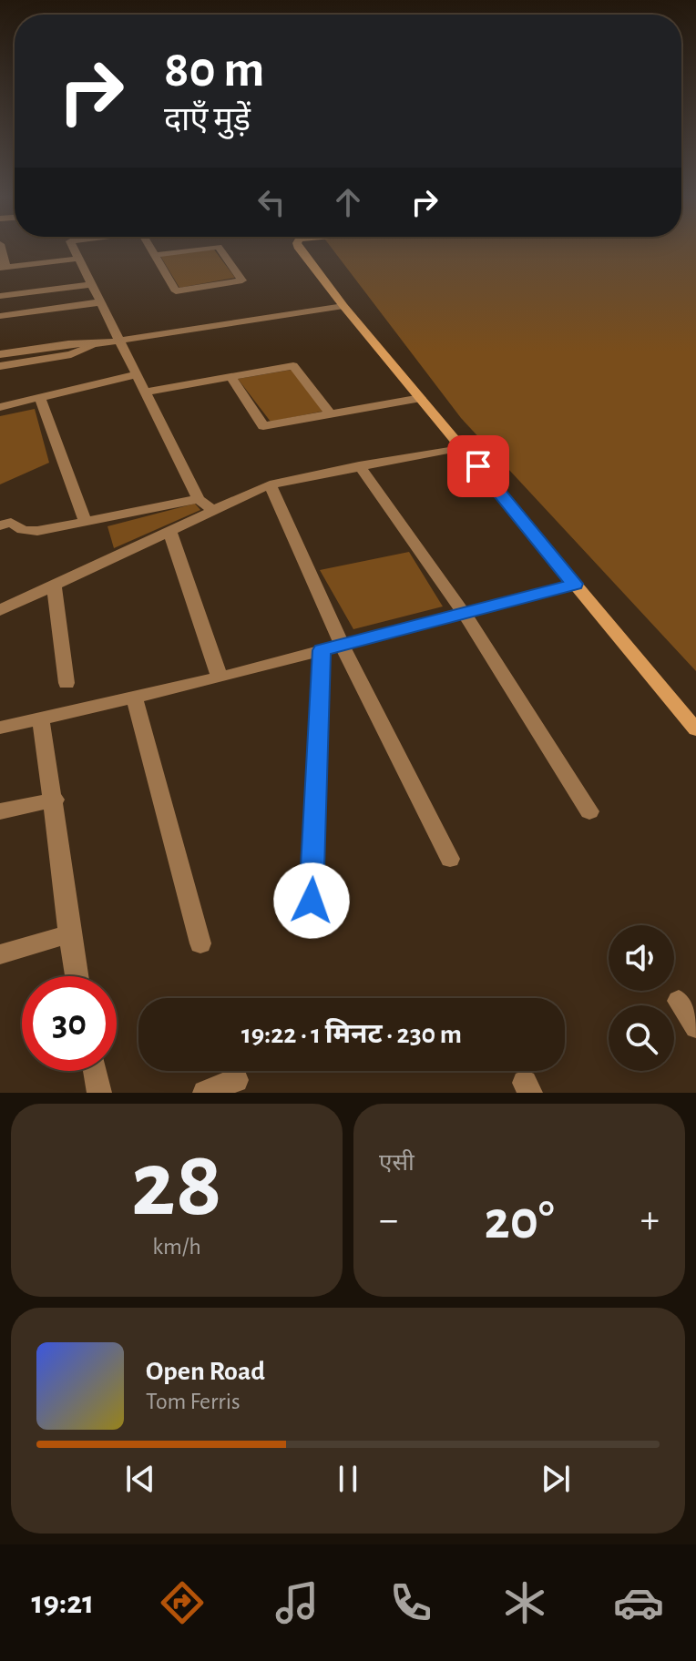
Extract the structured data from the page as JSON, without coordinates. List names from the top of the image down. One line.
{"page":{"turn":["80 m","दाएँ मुड़ें"],"limit":"30","trip":"19:22 · 1 मिनट · 230 m","tile":[["28","km/h"],"एसी"],"heat":["−","20°","+"],"song":["Open Road","Tom Ferris"],"tabs":"19:21"}}
